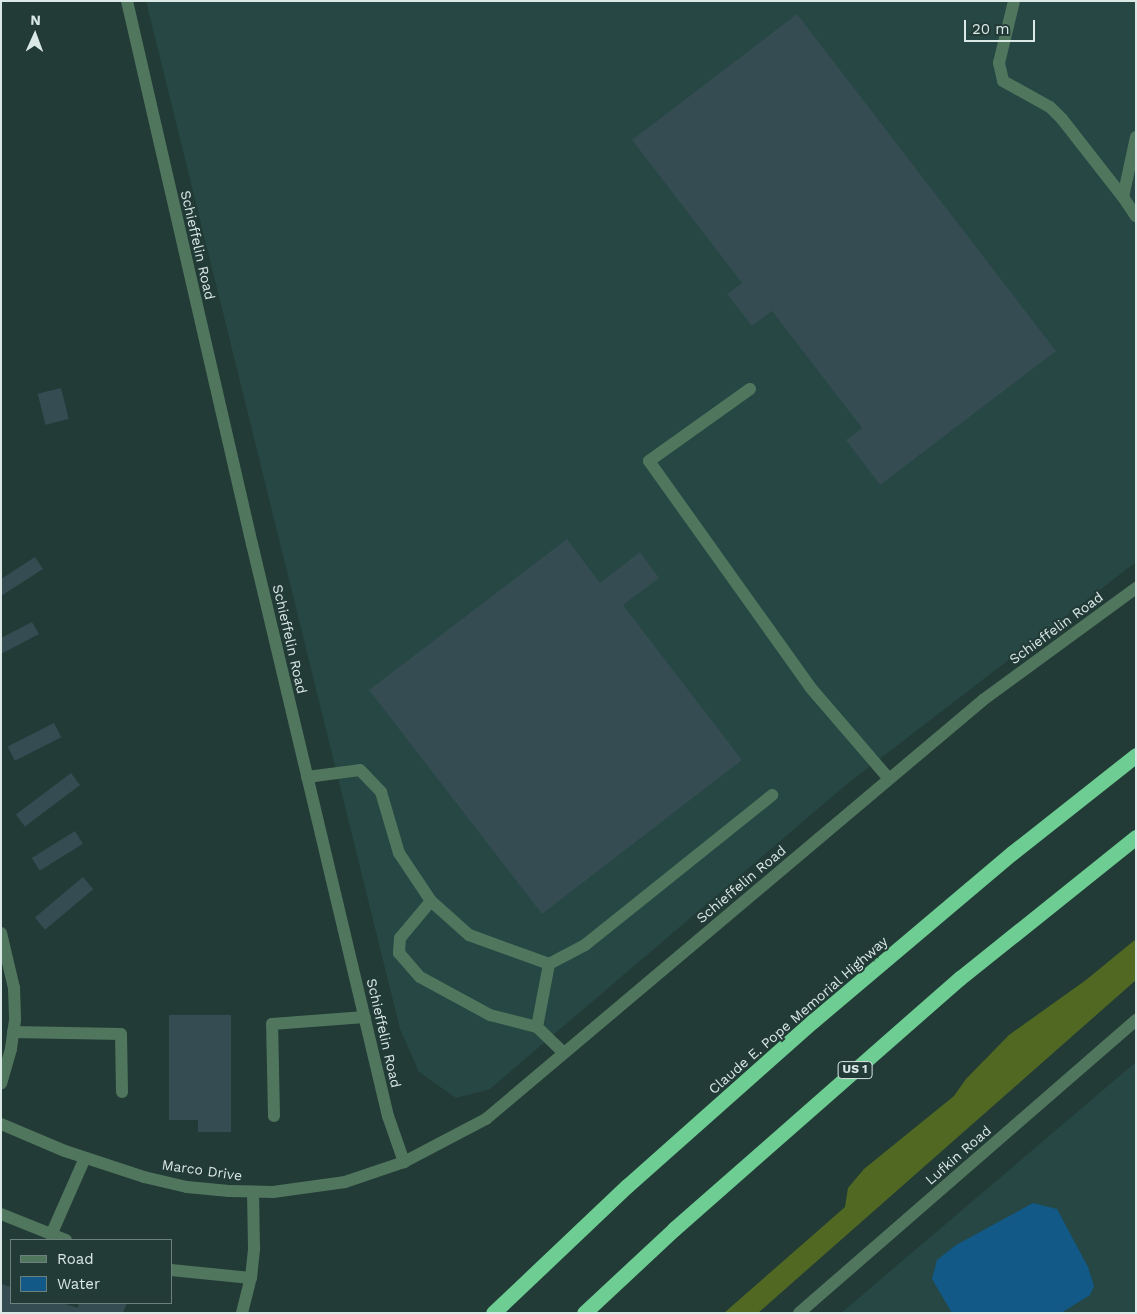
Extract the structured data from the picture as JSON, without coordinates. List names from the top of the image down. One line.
{"streets":{"highway":["Claude E. Pope Memorial Highway","US 1"],"street":["Schieffelin Road","Lufkin Road","Marco Drive"]},"crossings":[["Schieffelin Road","Marco Drive"]],"legend":["Road","Water"],"scale_bar":"20 m","north":"top"}
